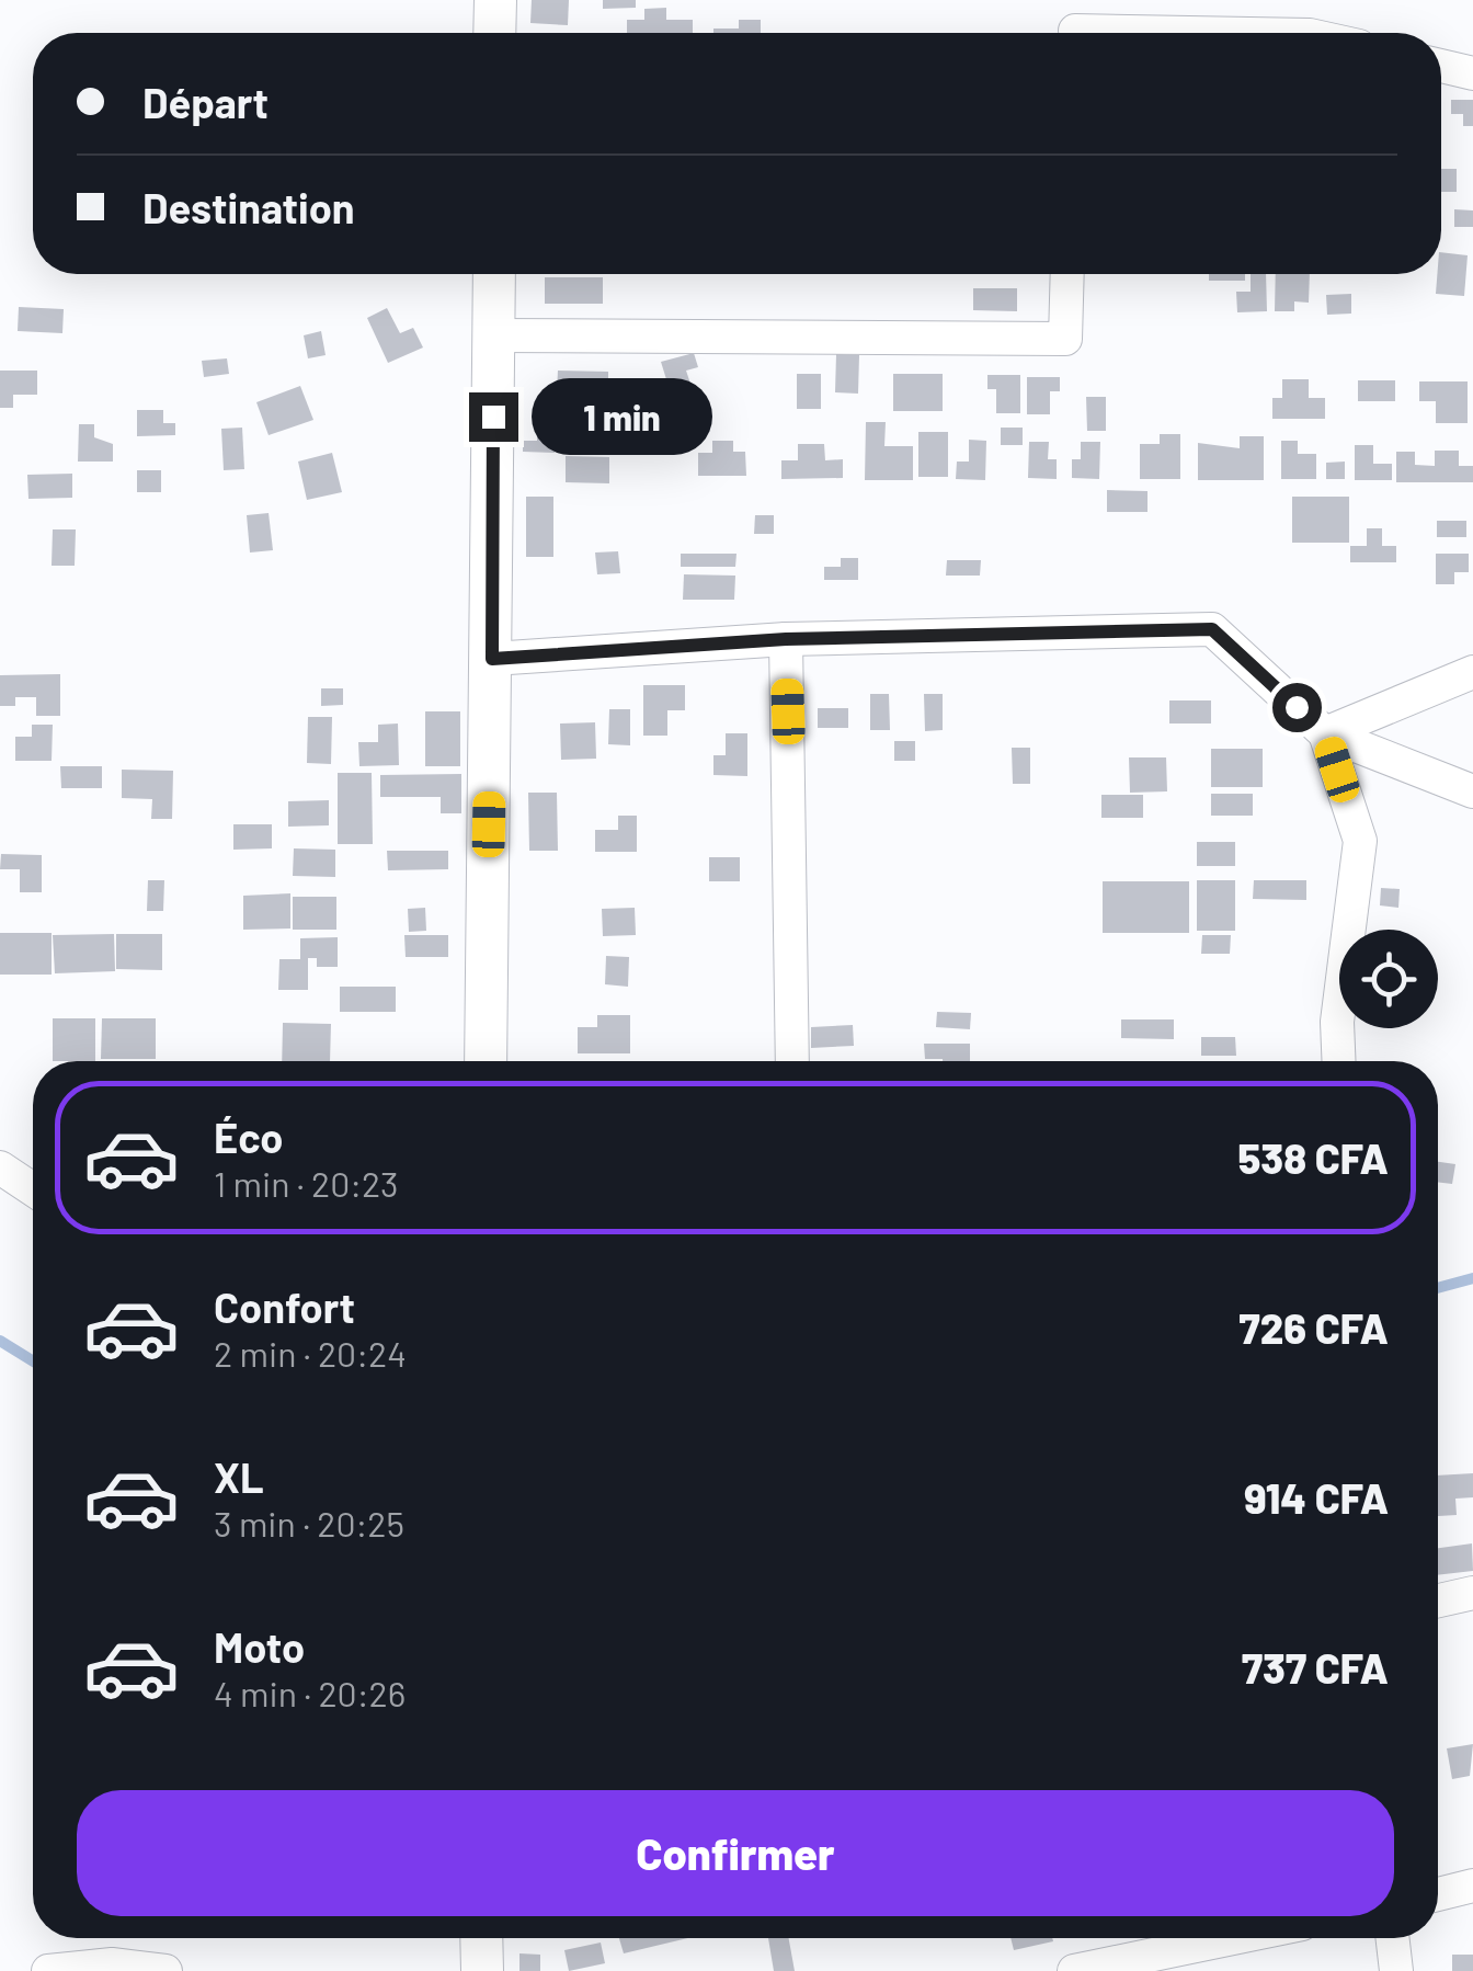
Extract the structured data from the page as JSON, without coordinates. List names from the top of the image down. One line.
{"page":{"banner":["Départ","Destination"],"bubble":"1 min","list":[{"name":"Éco","note":"1 min · 20:23","value":"538 CFA"},{"name":"Confort","note":"2 min · 20:24","value":"726 CFA"},{"name":"XL","note":"3 min · 20:25","value":"914 CFA"},{"name":"Moto","note":"4 min · 20:26","value":"737 CFA"}],"buttons":"Confirmer"}}
